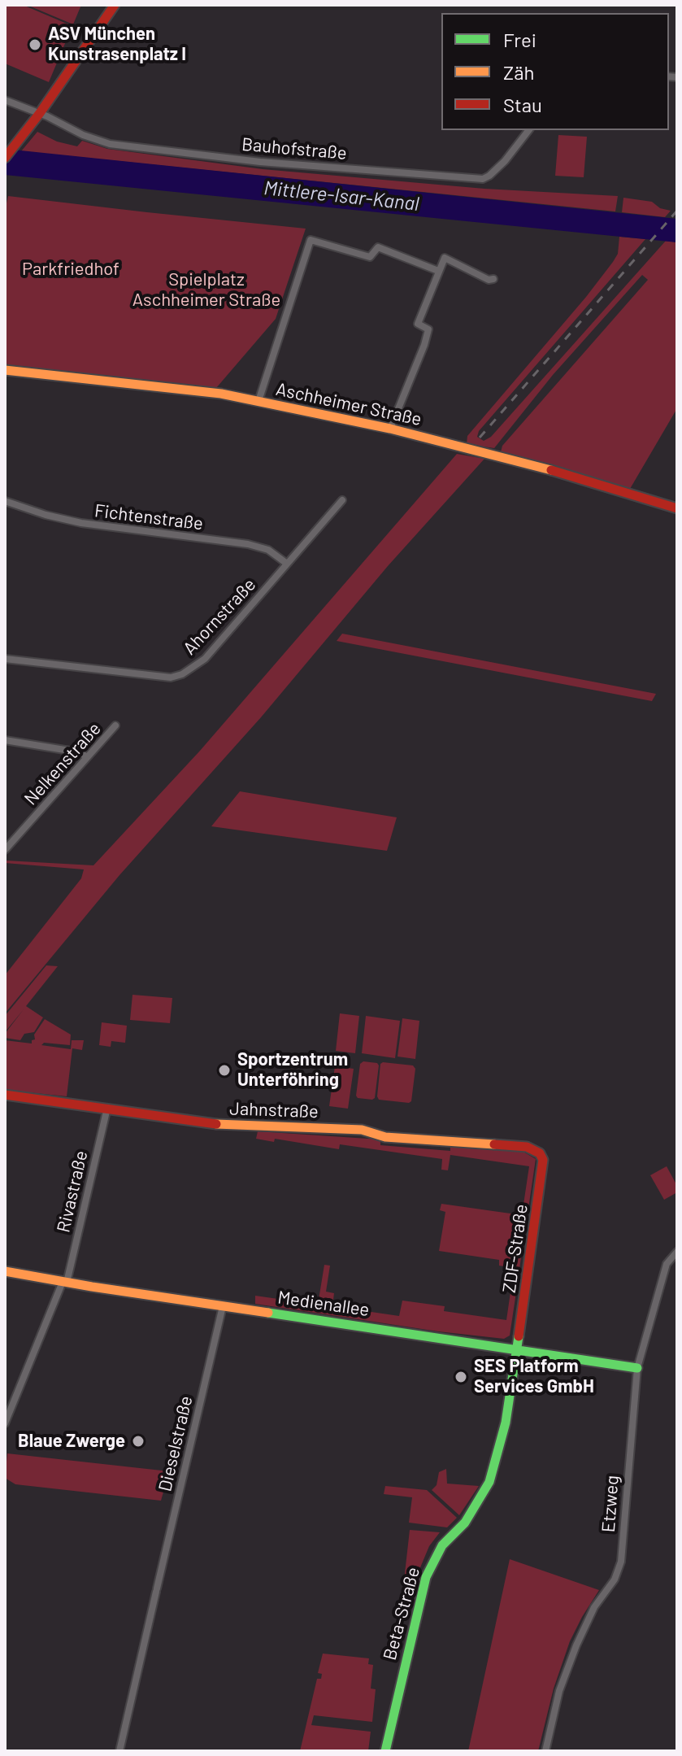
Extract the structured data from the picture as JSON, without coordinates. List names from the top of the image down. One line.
{"streets":{"street":["Bauhofstraße","Aschheimer Straße","Fichtenstraße","Ahornstraße","Nelkenstraße","Jahnstraße","Rivastraße","ZDF-Straße","Medienallee","Dieselstraße","Etzweg","Beta-Straße"]},"crossings":[["Fichtenstraße","Ahornstraße"],["Jahnstraße","Rivastraße"],["Jahnstraße","ZDF-Straße"],["Rivastraße","Medienallee"],["ZDF-Straße","Medienallee"],["ZDF-Straße","Beta-Straße"],["Medienallee","Dieselstraße"],["Medienallee","Etzweg"],["Medienallee","Beta-Straße"]],"water":["Mittlere-Isar-Kanal"],"parks":["Parkfriedhof","Spielplatz Aschheimer Straße"],"places":["ASV München Kunstrasenplatz I","Sportzentrum Unterföhring","SES Platform Services GmbH","Blaue Zwerge"],"legend":["Frei","Zäh","Stau"]}
